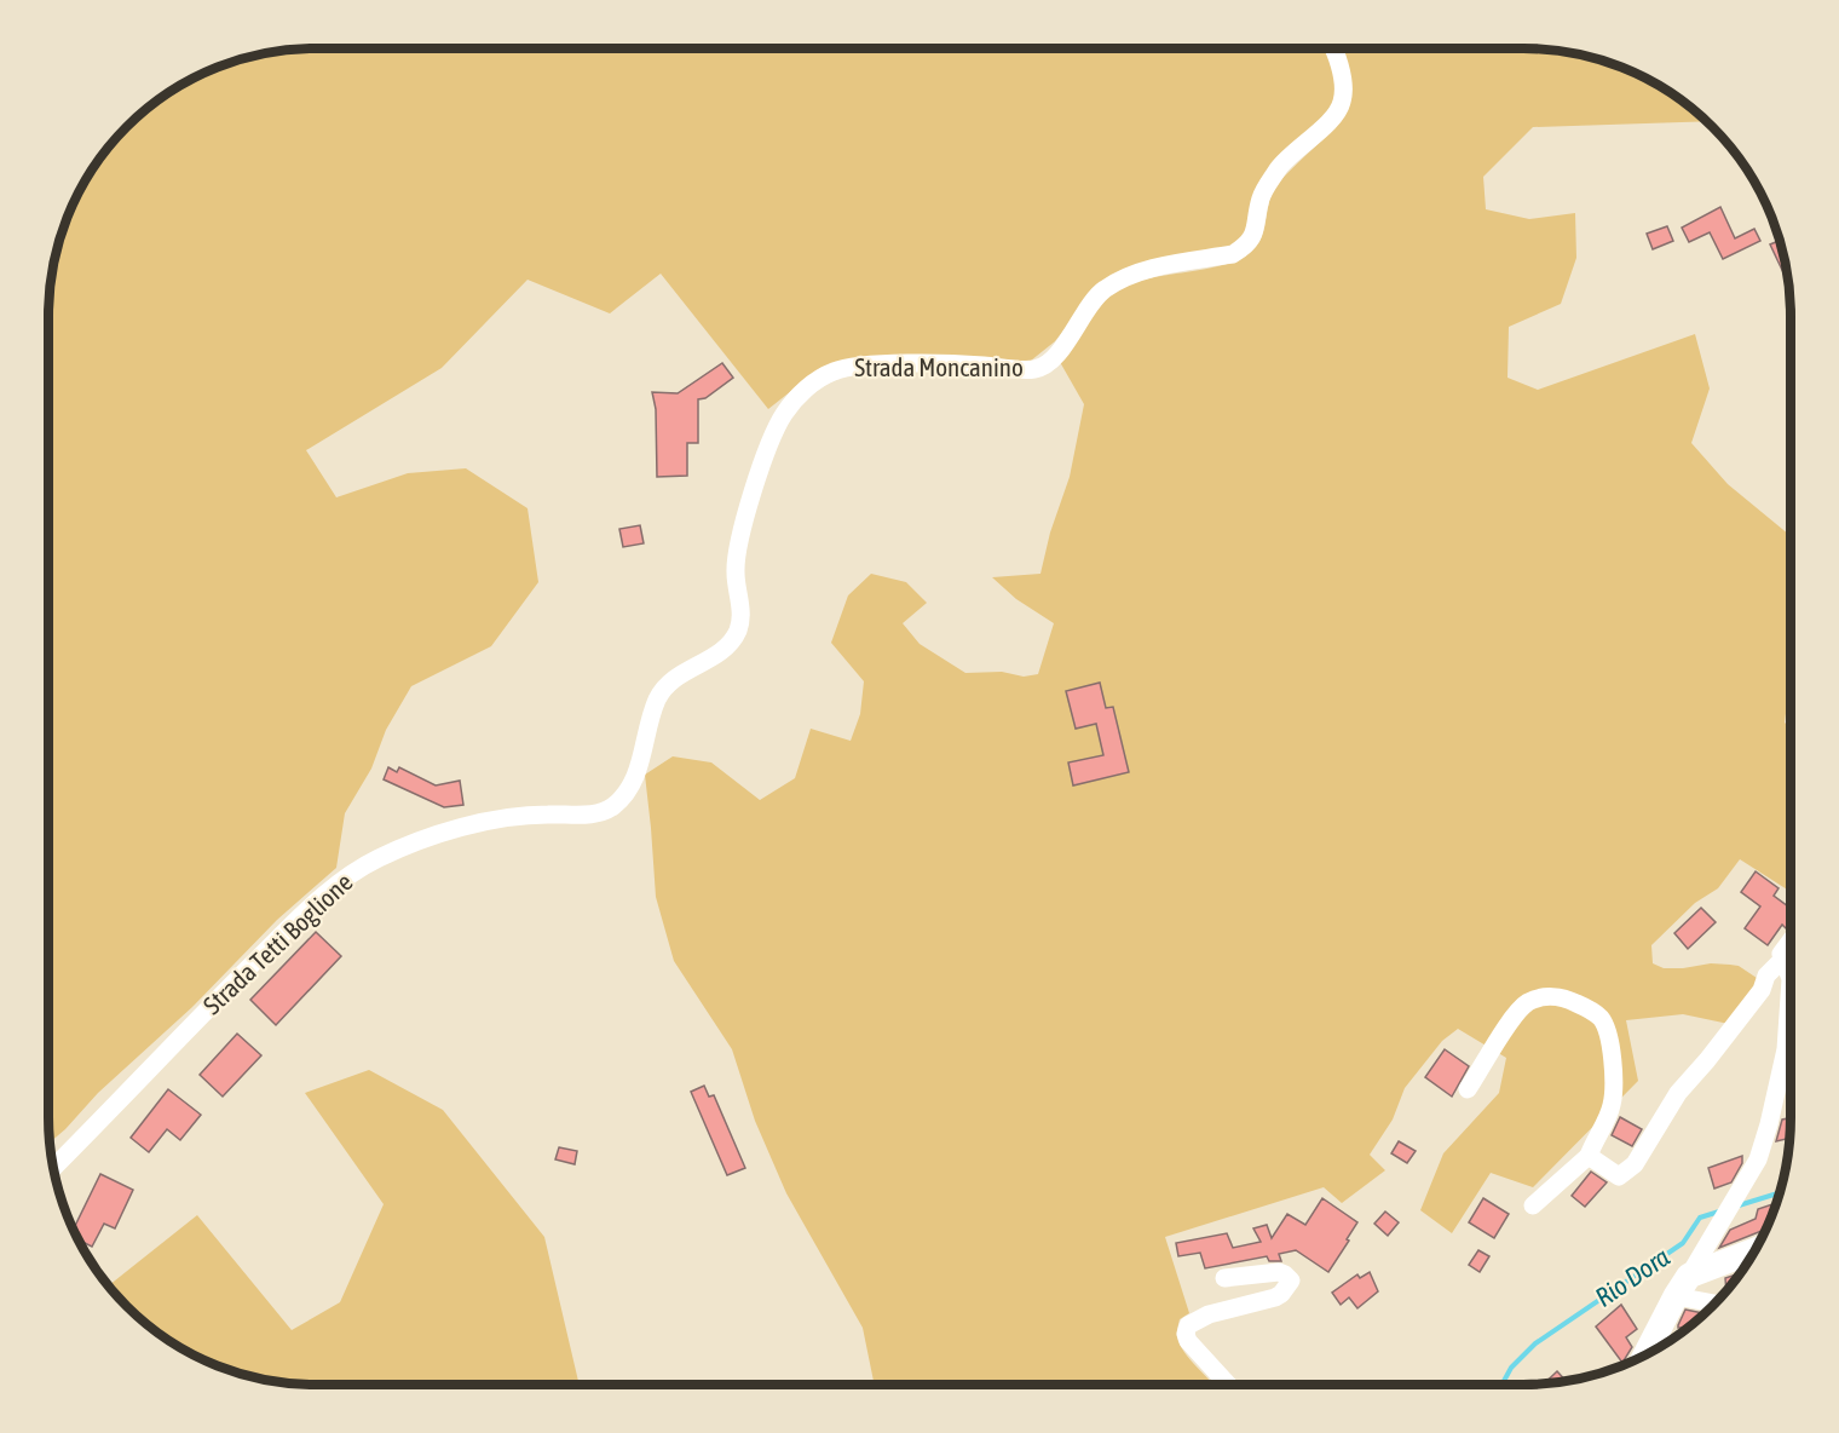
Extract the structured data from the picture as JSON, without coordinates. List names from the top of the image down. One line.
{"streets":{"street":["Strada Moncanino","Strada Tetti Boglione"]},"crossings":[["Strada Moncanino","Strada Tetti Boglione"]],"water":["Rio Dora"]}
